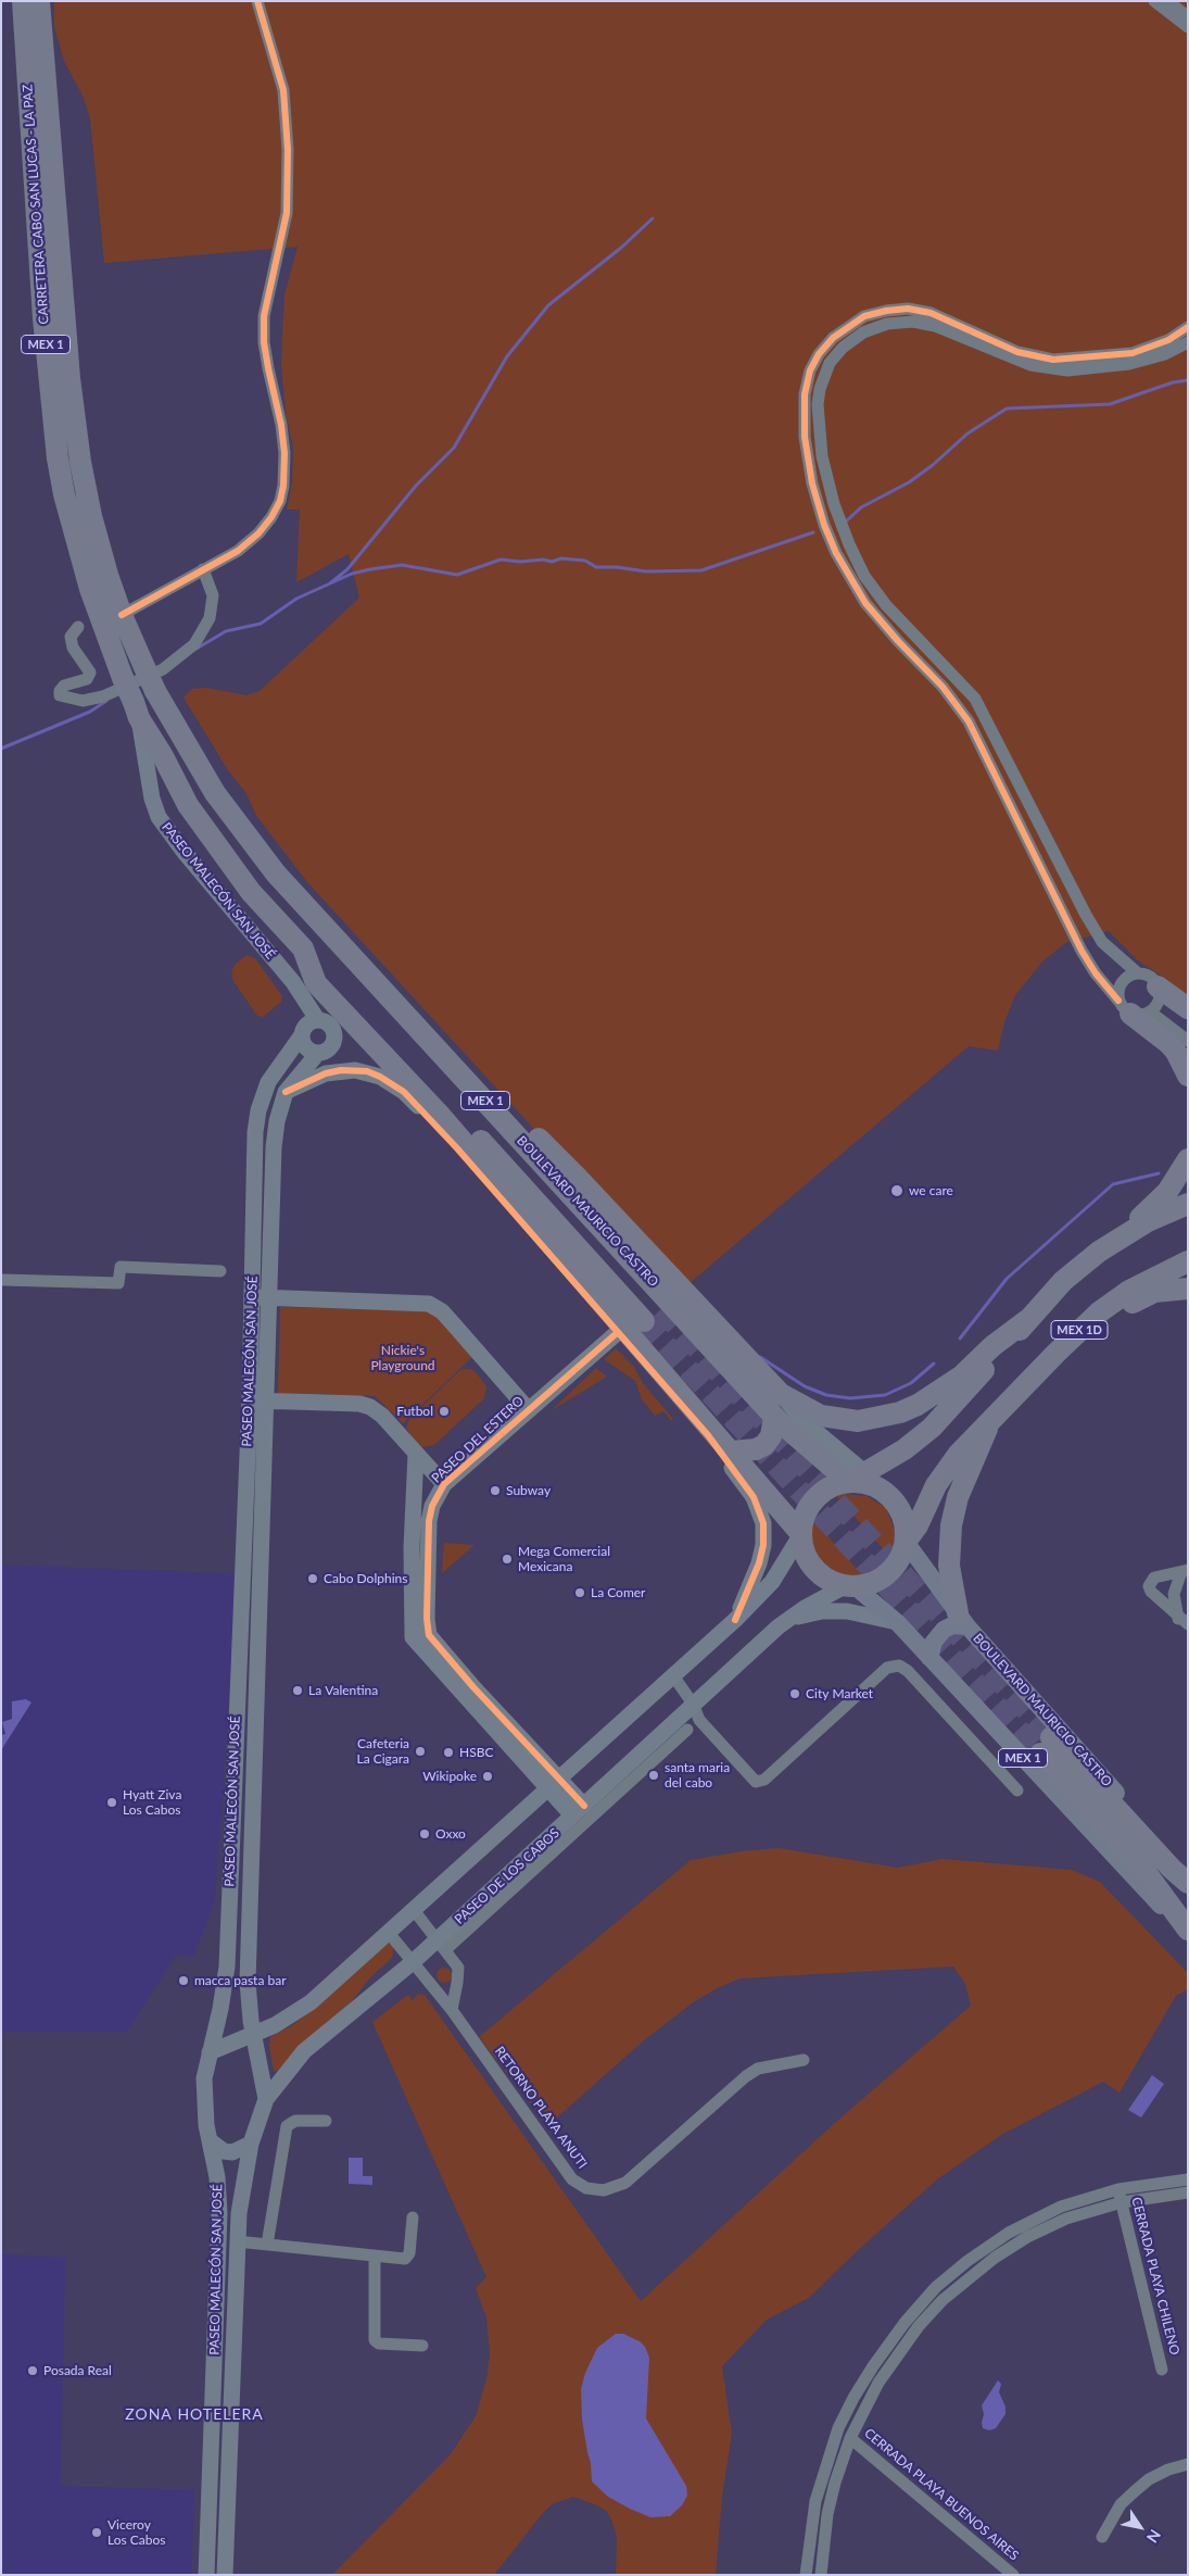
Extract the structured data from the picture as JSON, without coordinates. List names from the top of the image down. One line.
{"streets":{"highway":["CARRETERA CABO SAN LUCAS - LA PAZ","MEX 1","BOULEVARD MAURICIO CASTRO","MEX 1D"],"street":["PASEO MALECÓN SAN JOSÉ","PASEO DEL ESTERO","PASEO DE LOS CABOS","RETORNO PLAYA ANUTI","CERRADA PLAYA CHILENO","CERRADA PLAYA BUENOS AIRES"]},"crossings":[["CARRETERA CABO SAN LUCAS - LA PAZ","PASEO MALECÓN SAN JOSÉ"],["CARRETERA CABO SAN LUCAS - LA PAZ","BOULEVARD MAURICIO CASTRO"],["MEX 1","BOULEVARD MAURICIO CASTRO"],["MEX 1","MEX 1D"],["MEX 1","PASEO DE LOS CABOS"],["PASEO MALECÓN SAN JOSÉ","PASEO DE LOS CABOS"],["BOULEVARD MAURICIO CASTRO","MEX 1D"],["BOULEVARD MAURICIO CASTRO","PASEO DE LOS CABOS"],["MEX 1D","PASEO DE LOS CABOS"],["PASEO DEL ESTERO","PASEO DE LOS CABOS"],["PASEO DE LOS CABOS","RETORNO PLAYA ANUTI"]],"districts":["ZONA HOTELERA"],"parks":["Nickie's Playground"],"places":["we care","Futbol","Subway","Mega Comercial Mexicana","Cabo Dolphins","La Comer","La Valentina","City Market","Cafeteria La Cigara","HSBC","santa maria del cabo","Wikipoke","Hyatt Ziva Los Cabos","Oxxo","macca pasta bar","Posada Real","Viceroy Los Cabos"],"north":"bottom right"}
